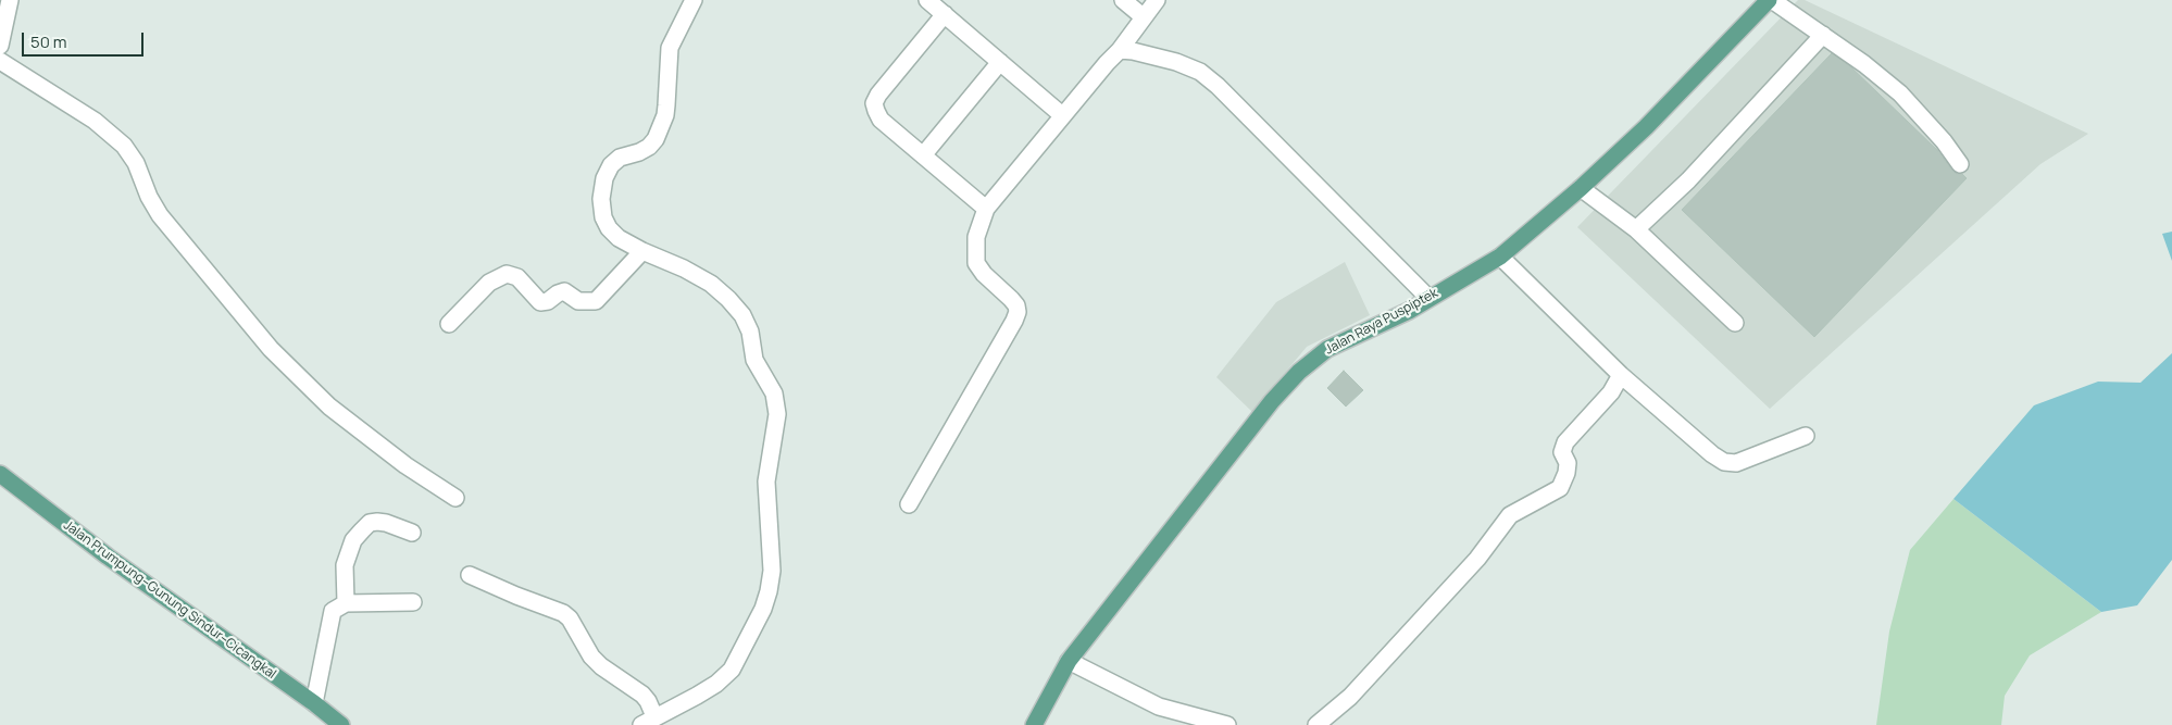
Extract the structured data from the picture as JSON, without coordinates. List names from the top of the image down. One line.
{"streets":{"main road":["Jalan Raya Puspiptek","Jalan Prumpung–Gunung Sindur–Cicangkal"]},"scale_bar":"50 m"}
